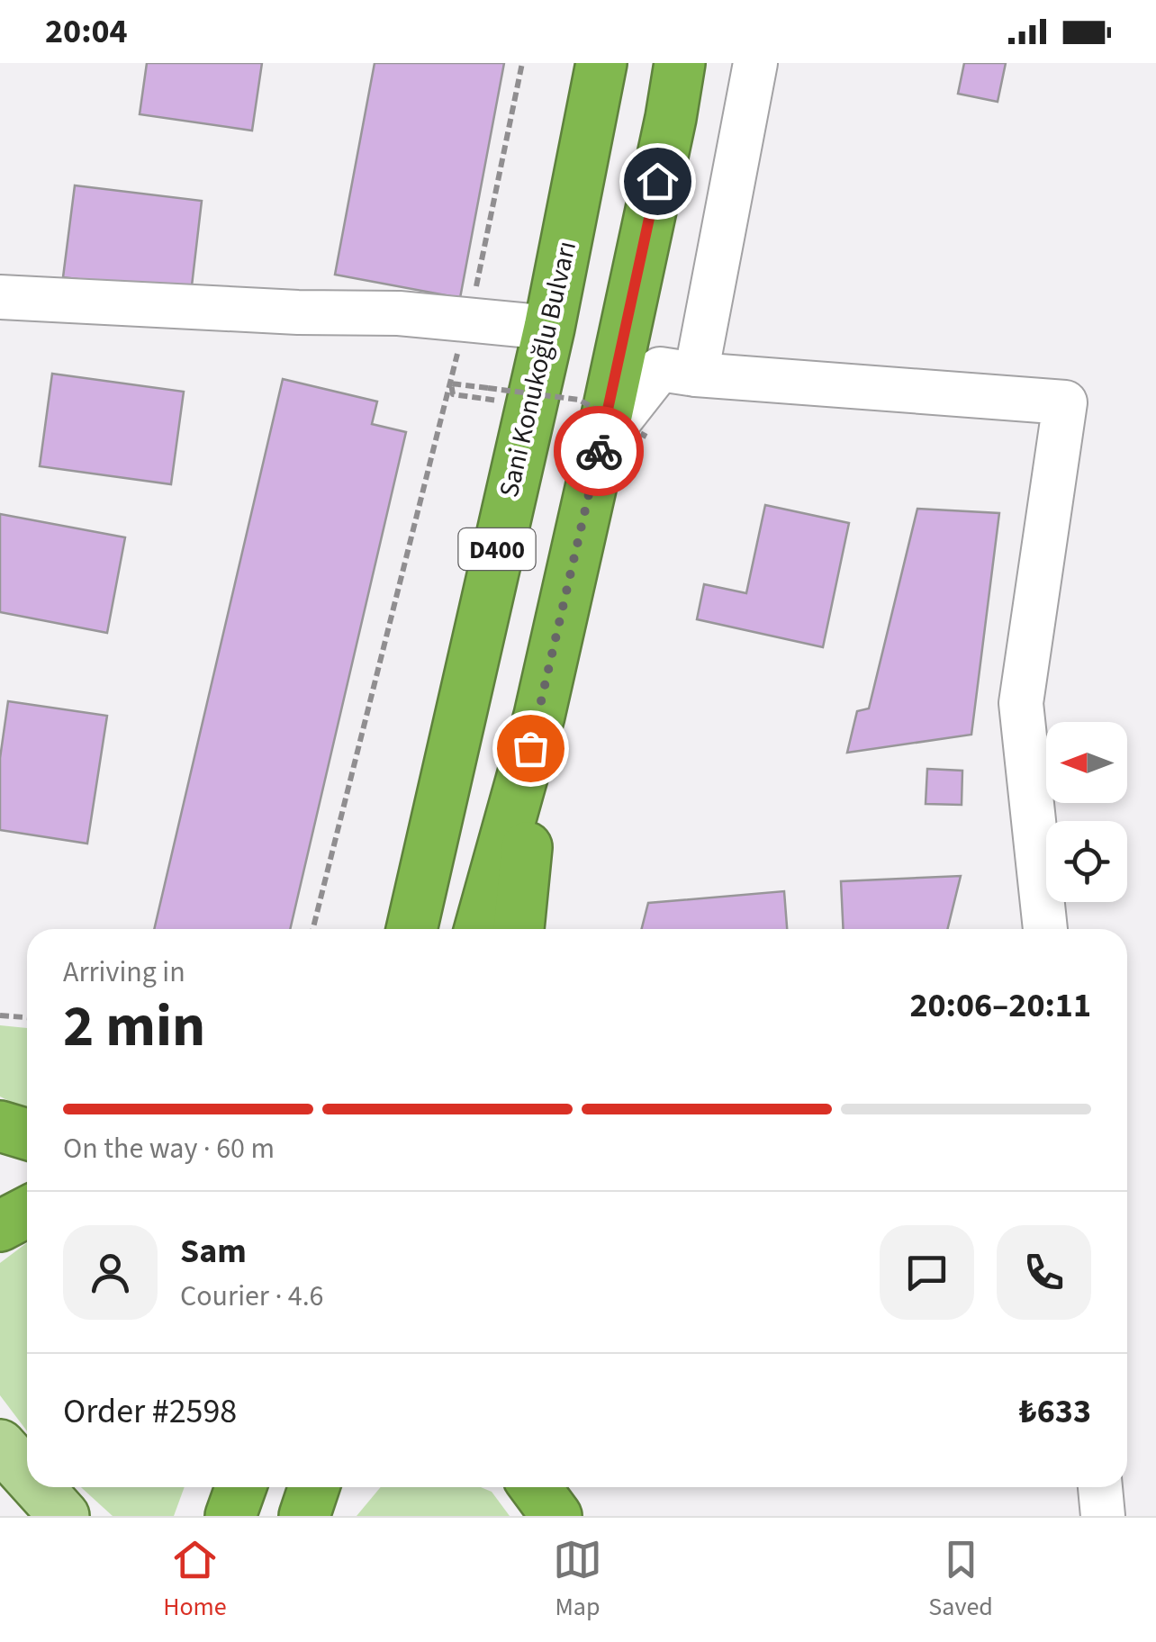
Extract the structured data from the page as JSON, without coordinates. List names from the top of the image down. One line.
{"streets":{"highway":["Sani Konukoğlu Bulvarı","D400"]},"north":"left","page":{"status":"20:04","heading":["2 min","Arriving in","20:06–20:11"],"panel":["Sam","Courier · 4.6","Order #2598","₺633"],"bar":"On the way · 60 m","tabs":["Home","Map","Saved"]}}
